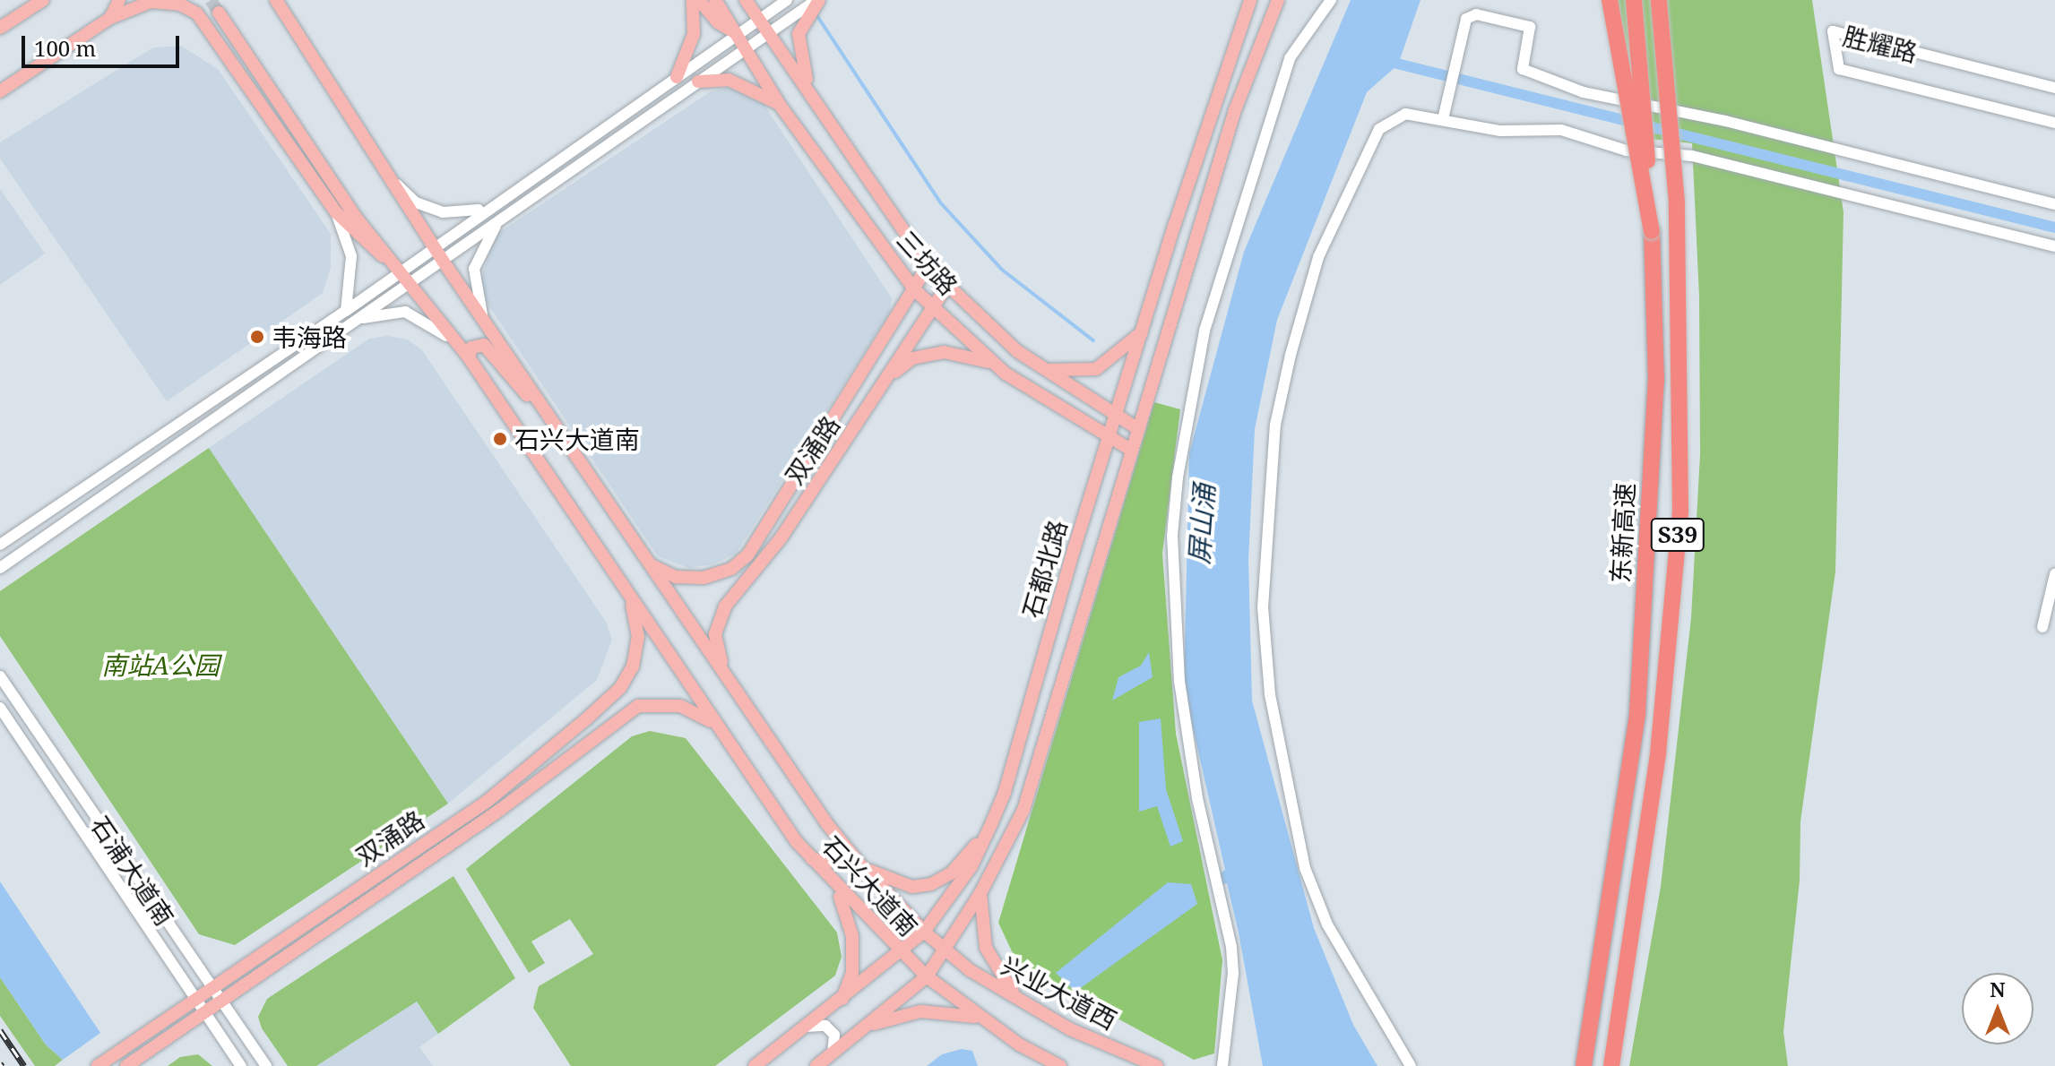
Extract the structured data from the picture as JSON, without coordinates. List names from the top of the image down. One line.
{"streets":{"highway":["东新高速","S39"],"main road":["三坊路","双涌路","石都北路","石兴大道南","兴业大道西"],"street":["胜耀路","石浦大道南"]},"crossings":[["三坊路","双涌路"],["三坊路","石都北路"],["双涌路","石浦大道南"],["双涌路","石兴大道南"],["石都北路","石兴大道南"],["石都北路","兴业大道西"],["石兴大道南","兴业大道西"]],"water":["屏山涌"],"parks":["南站A公园"],"places":["韦海路","石兴大道南"],"scale_bar":"100 m","north":"top"}
